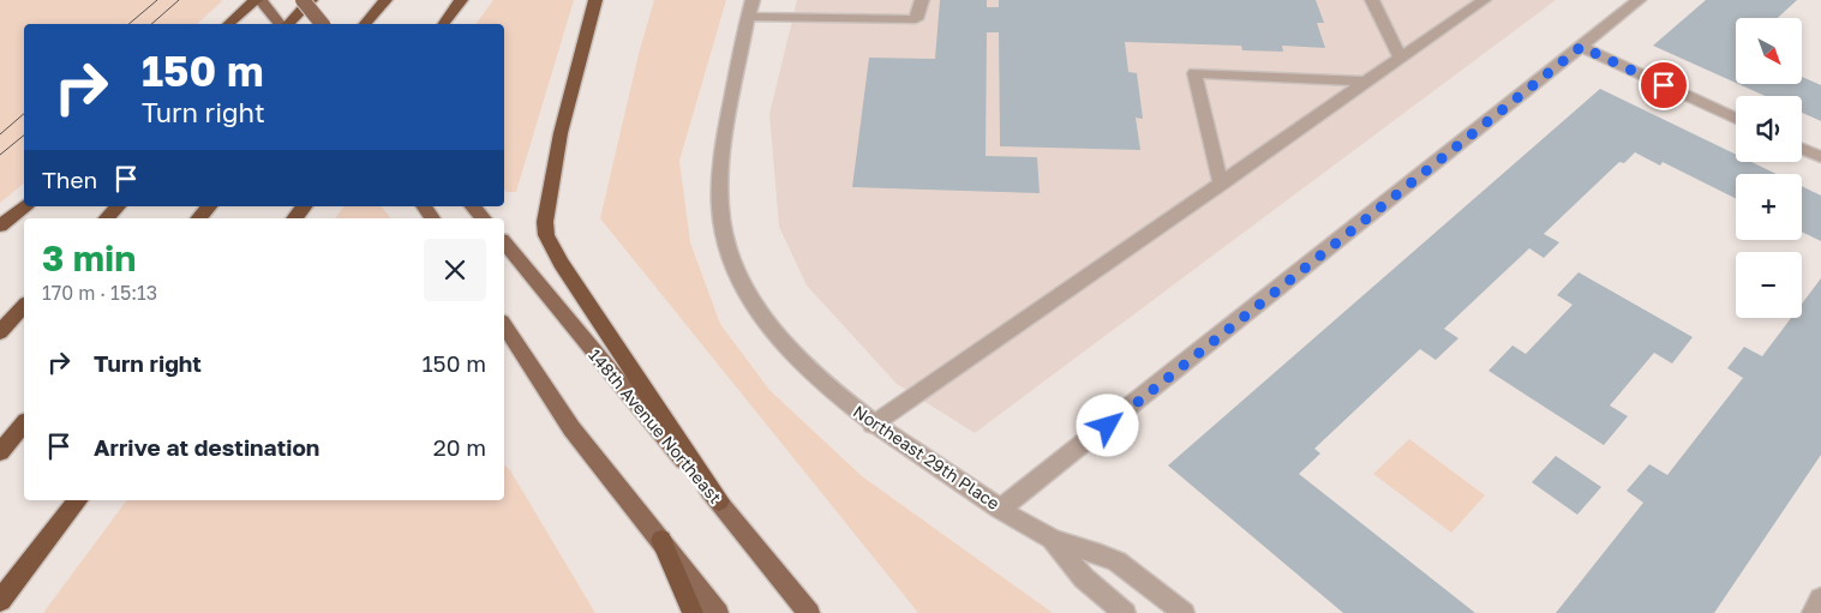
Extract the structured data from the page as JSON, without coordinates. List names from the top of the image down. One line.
{"streets":{"main road":["148th Avenue Northeast"],"street":["Northeast 29th Place"]},"north":"bottom right","page":{"map_buttons":["+","−"],"turn":["150 m","Turn right"],"then":"Then","heading":["3 min","170 m · 15:13"],"list":[{"name":"Turn right","value":"150 m"},{"name":"Arrive at destination","value":"20 m"}]}}
